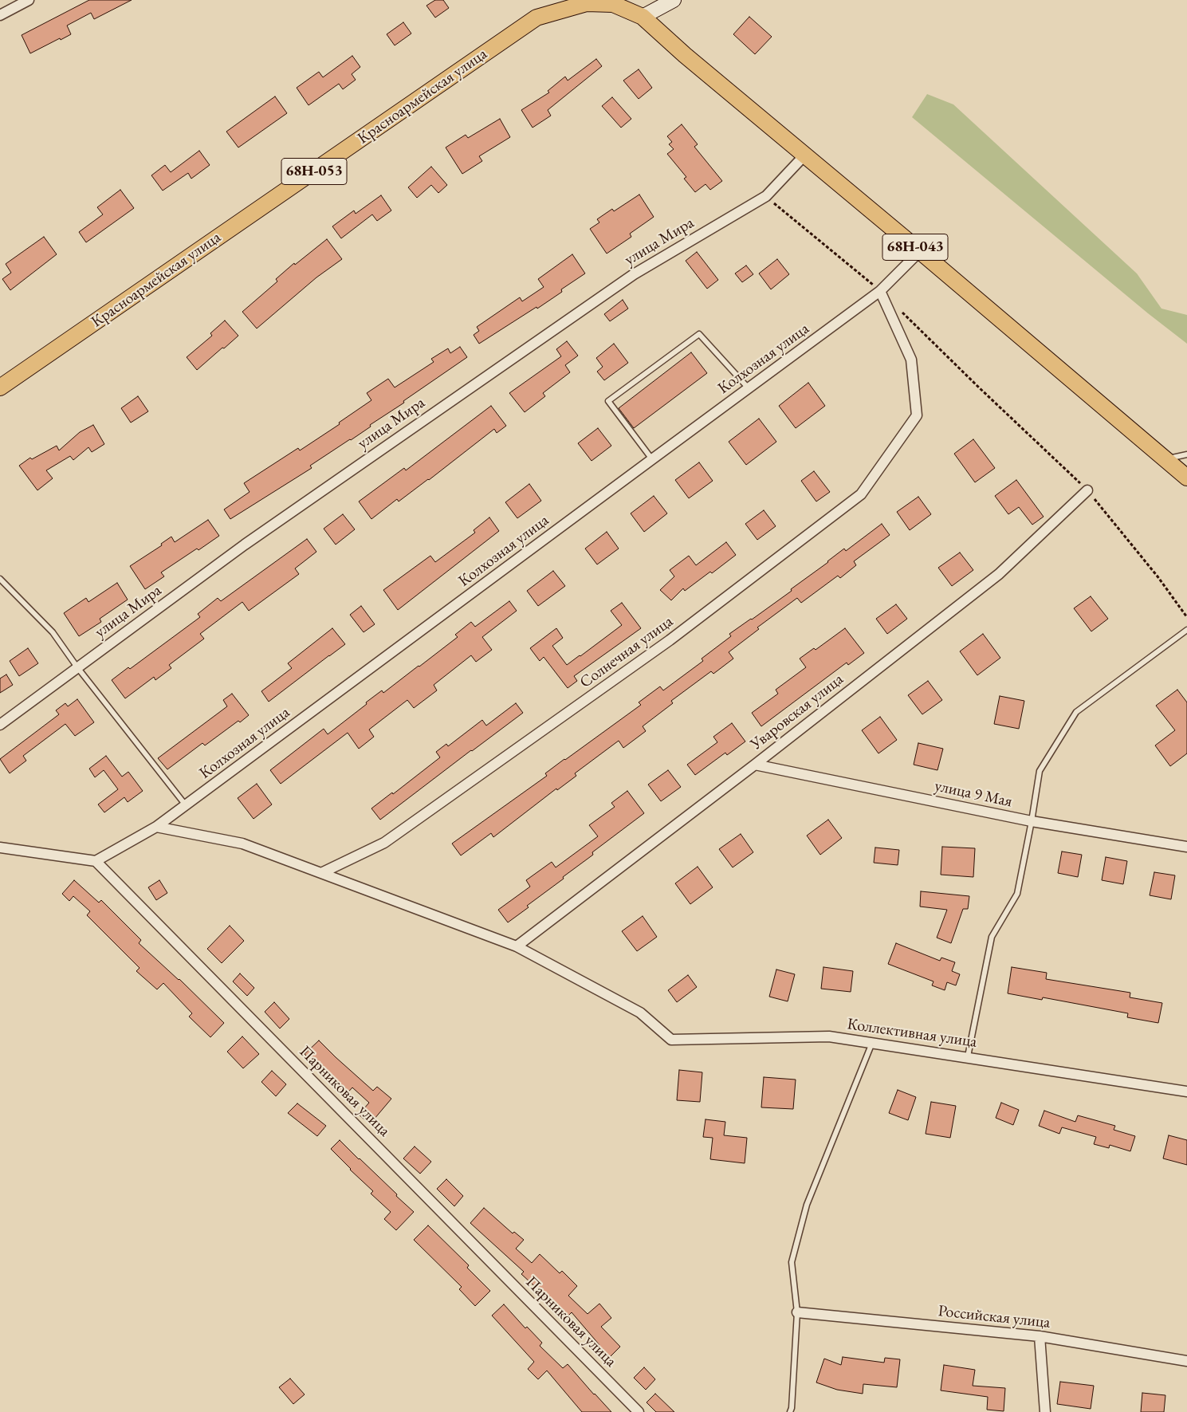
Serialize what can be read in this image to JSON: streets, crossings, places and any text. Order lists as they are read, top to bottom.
{
  "streets": {
    "main road": ["Красноармейская улица", "68Н-053", "68Н-043"],
    "street": [
      "улица Мира",
      "Колхозная улица",
      "Солнечная улица",
      "Уваровская улица",
      "улица 9 Мая",
      "Коллективная улица",
      "Парниковая улица",
      "Российская улица"
    ]
  },
  "crossings": [
    ["Красноармейская улица", "68Н-043"],
    ["улица Мира", "68Н-043"],
    ["68Н-043", "Колхозная улица"],
    ["Колхозная улица", "Солнечная улица"],
    ["Колхозная улица", "Коллективная улица"],
    ["Колхозная улица", "Парниковая улица"],
    ["Солнечная улица", "Коллективная улица"],
    ["Уваровская улица", "улица 9 Мая"],
    ["Уваровская улица", "Коллективная улица"]
  ]
}
